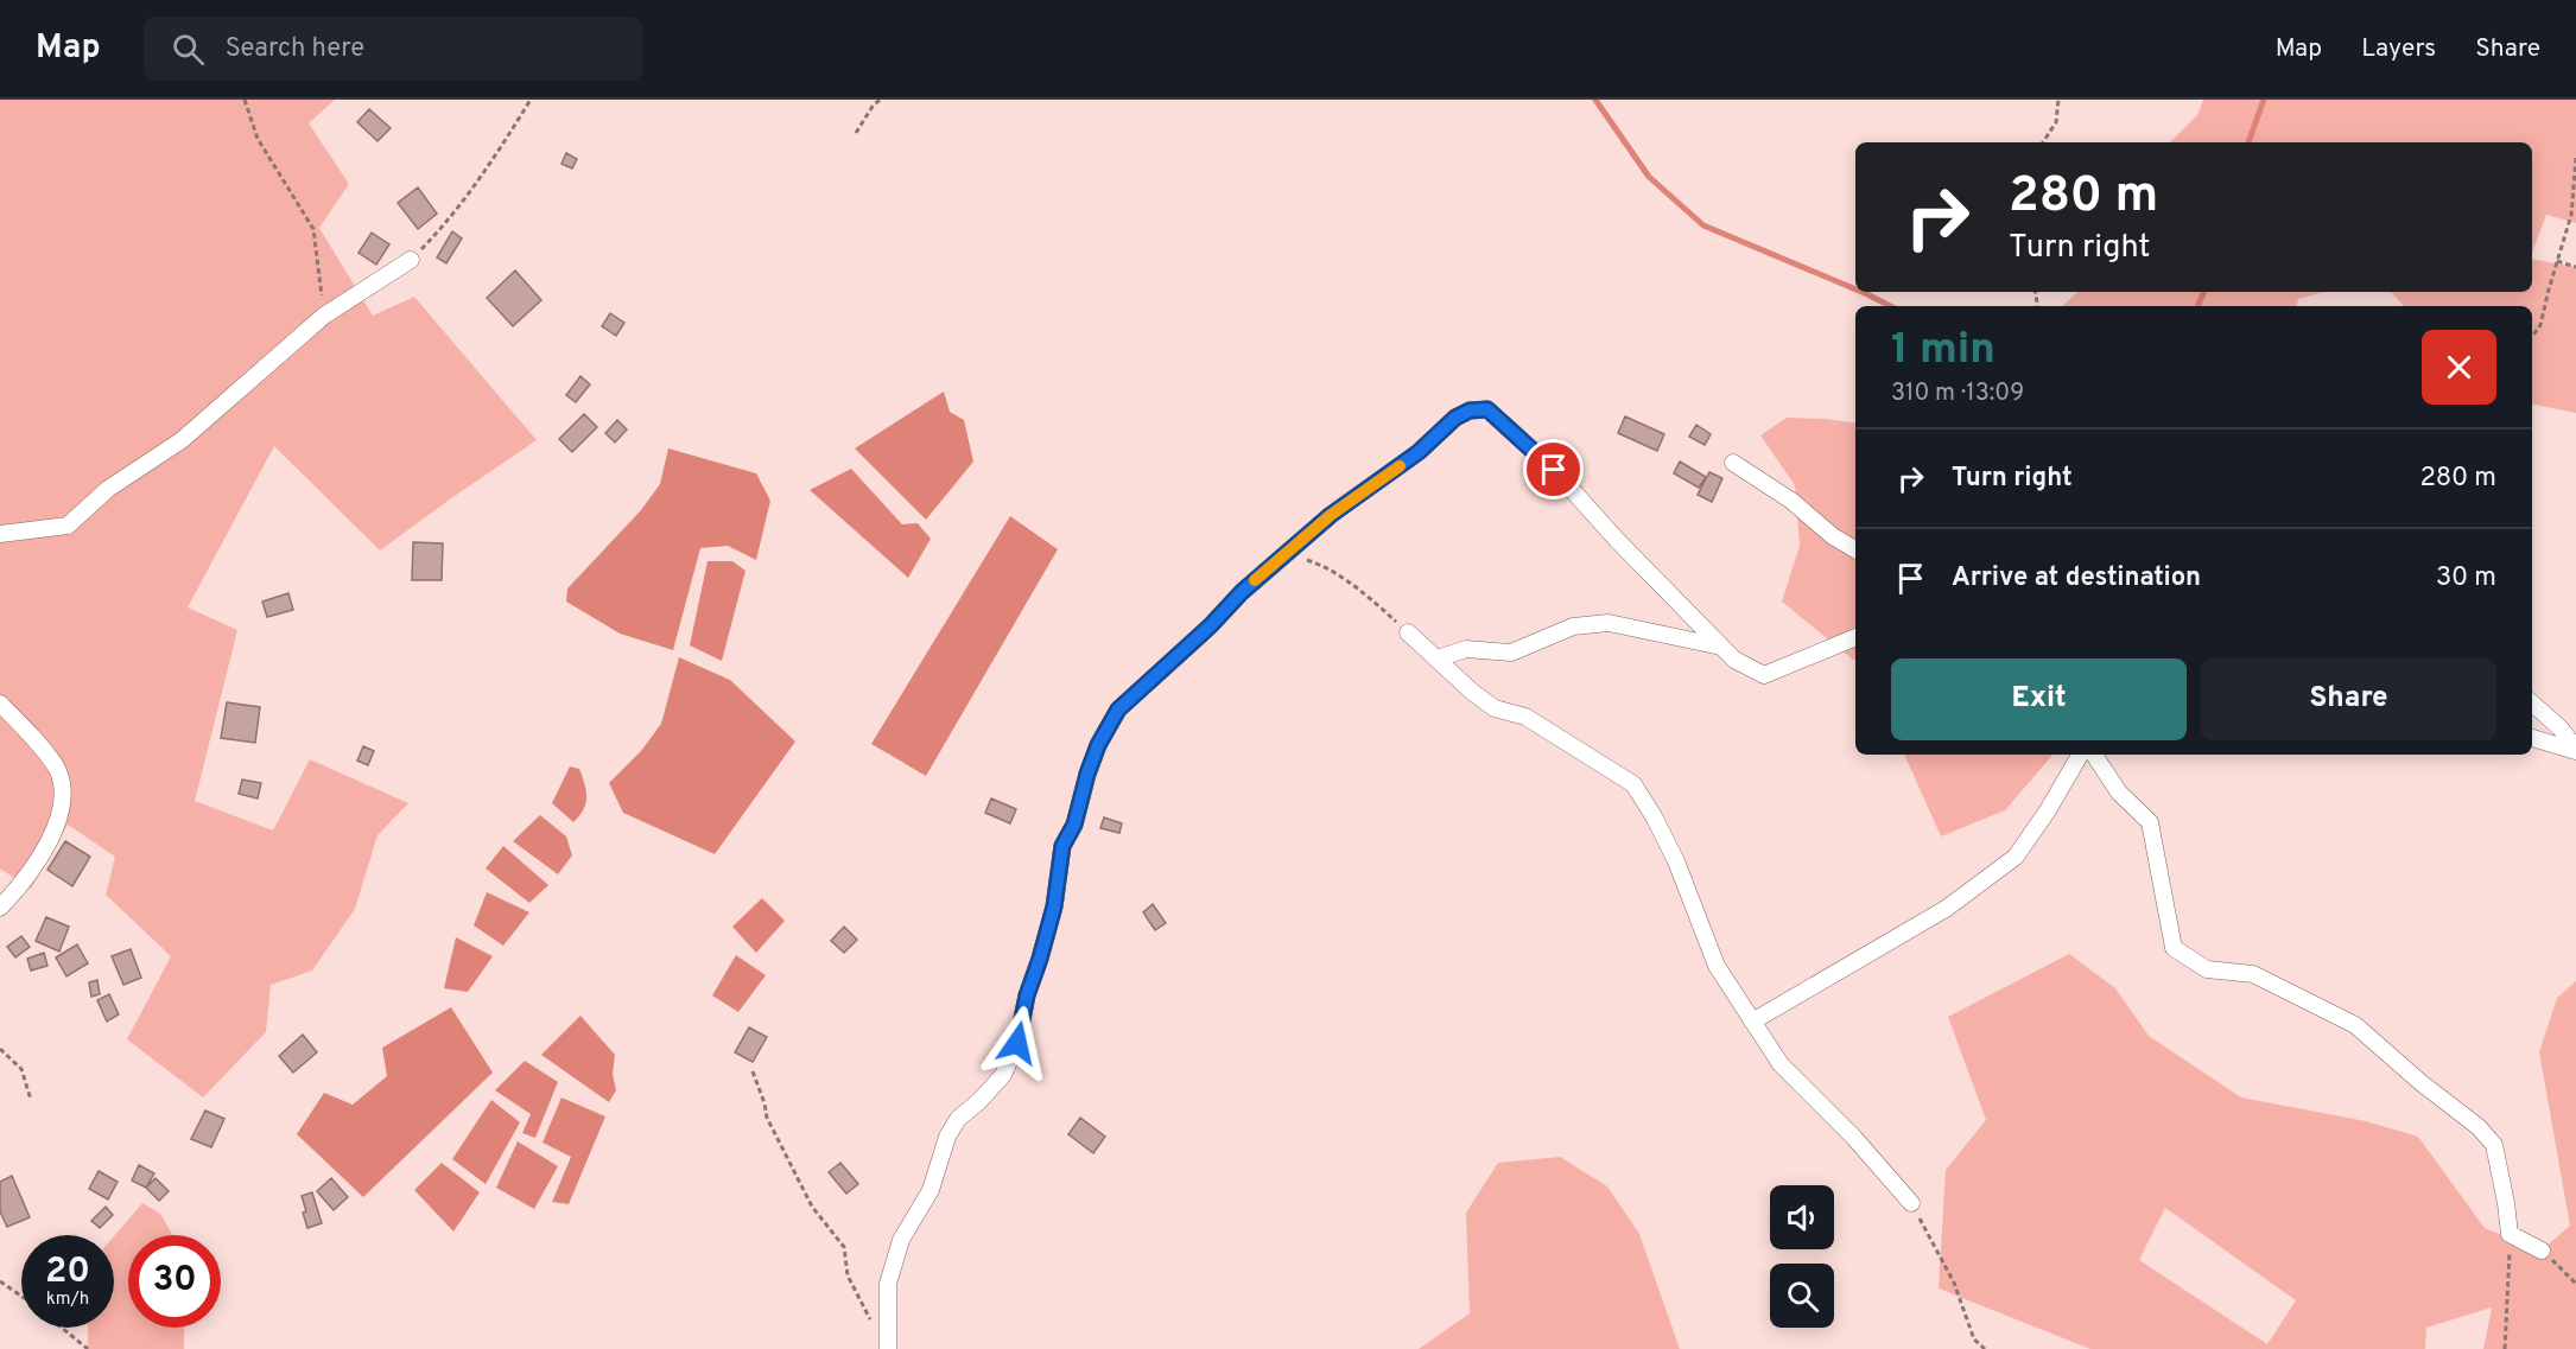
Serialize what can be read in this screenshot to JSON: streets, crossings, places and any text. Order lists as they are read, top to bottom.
{
  "page": {
    "header": "Map",
    "search": "Search here",
    "nav": ["Map", "Layers", "Share"],
    "turn": ["280 m", "Turn right"],
    "heading": ["1 min", "310 m · 13:09"],
    "list": [
      {
        "name": "Turn right",
        "value": "280 m"
      },
      {
        "name": "Arrive at destination",
        "value": "30 m"
      }
    ],
    "buttons": ["Exit", "Share"],
    "speed": "20 km/h",
    "limit": "30"
  }
}
